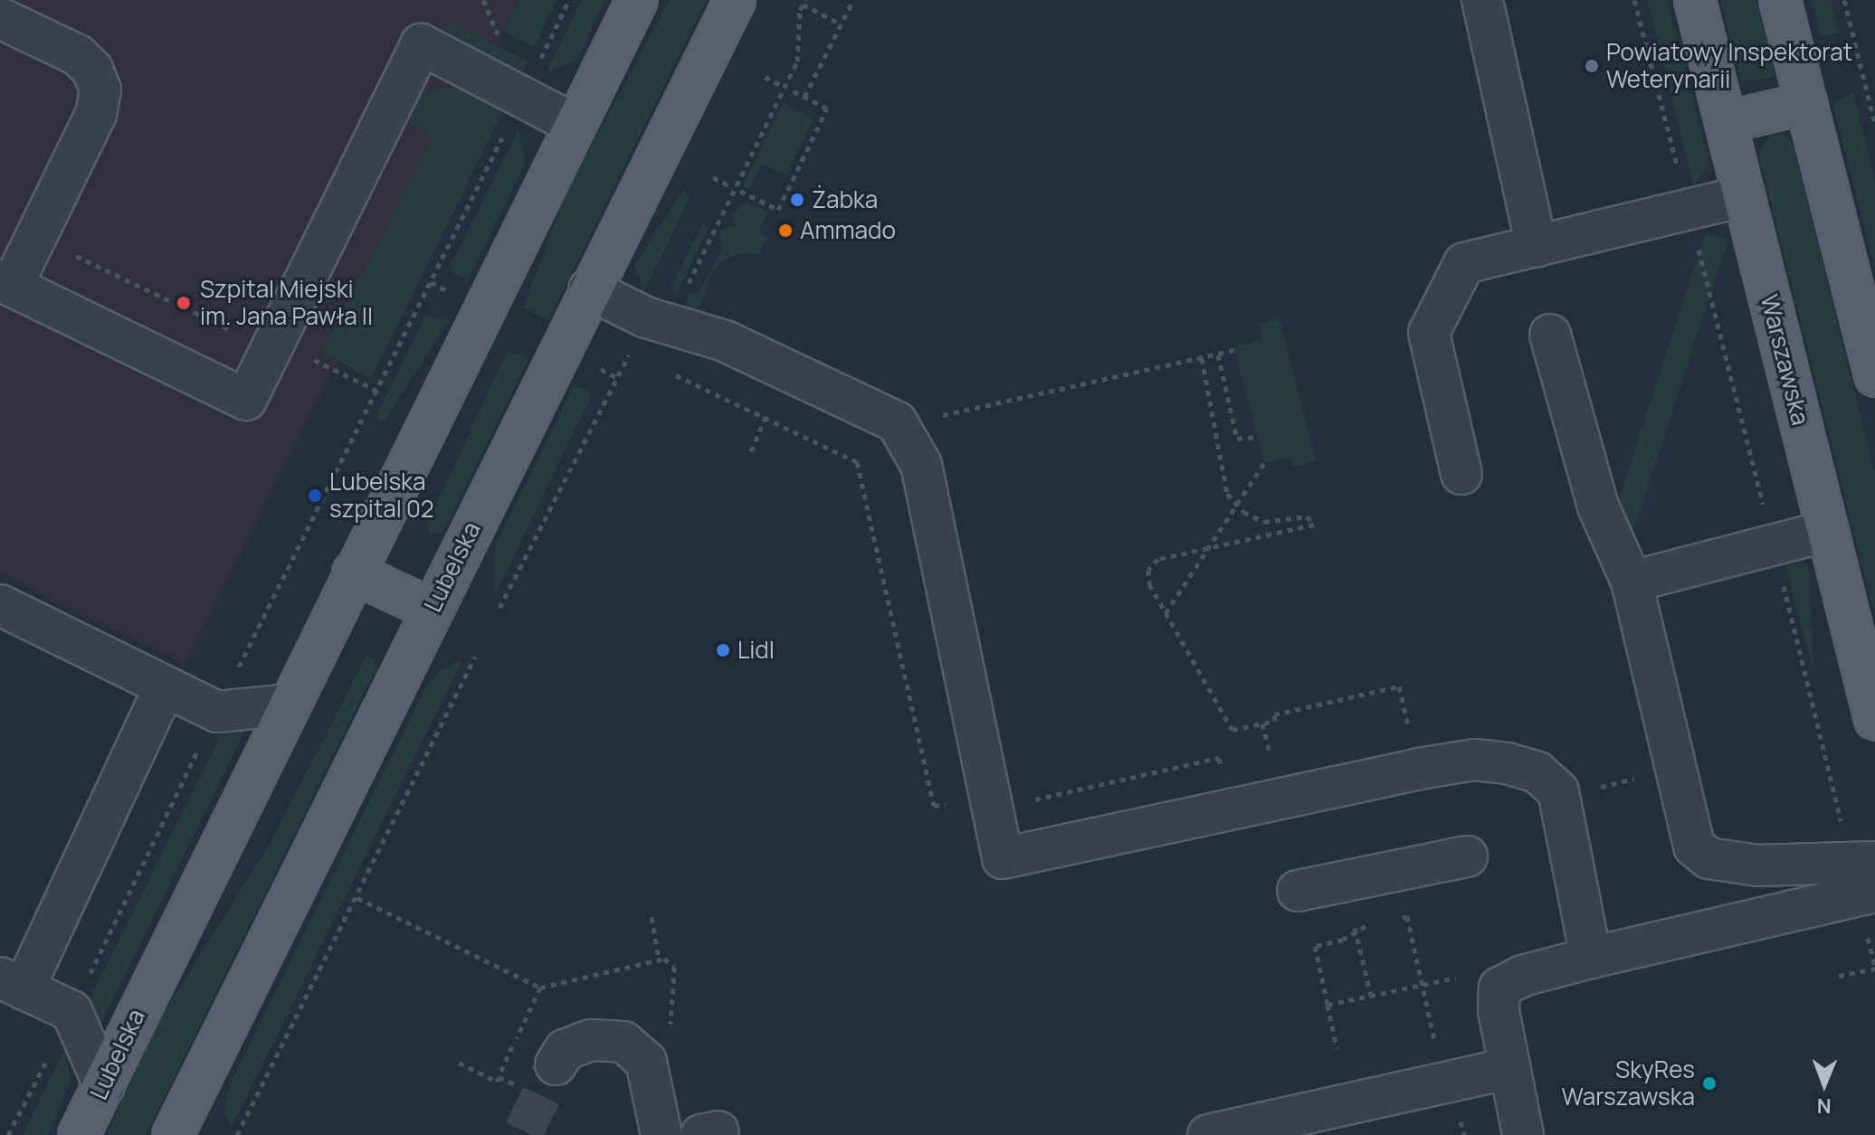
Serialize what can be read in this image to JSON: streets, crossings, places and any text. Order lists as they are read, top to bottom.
{
  "streets": {
    "main road": ["Warszawska", "Lubelska"]
  },
  "places": [
    "Powiatowy Inspektorat Weterynarii",
    "Żabka",
    "Ammado",
    "Szpital Miejski im. Jana Pawła II",
    "Lubelska szpital 02",
    "Lidl",
    "SkyRes Warszawska"
  ],
  "north": "bottom"
}
